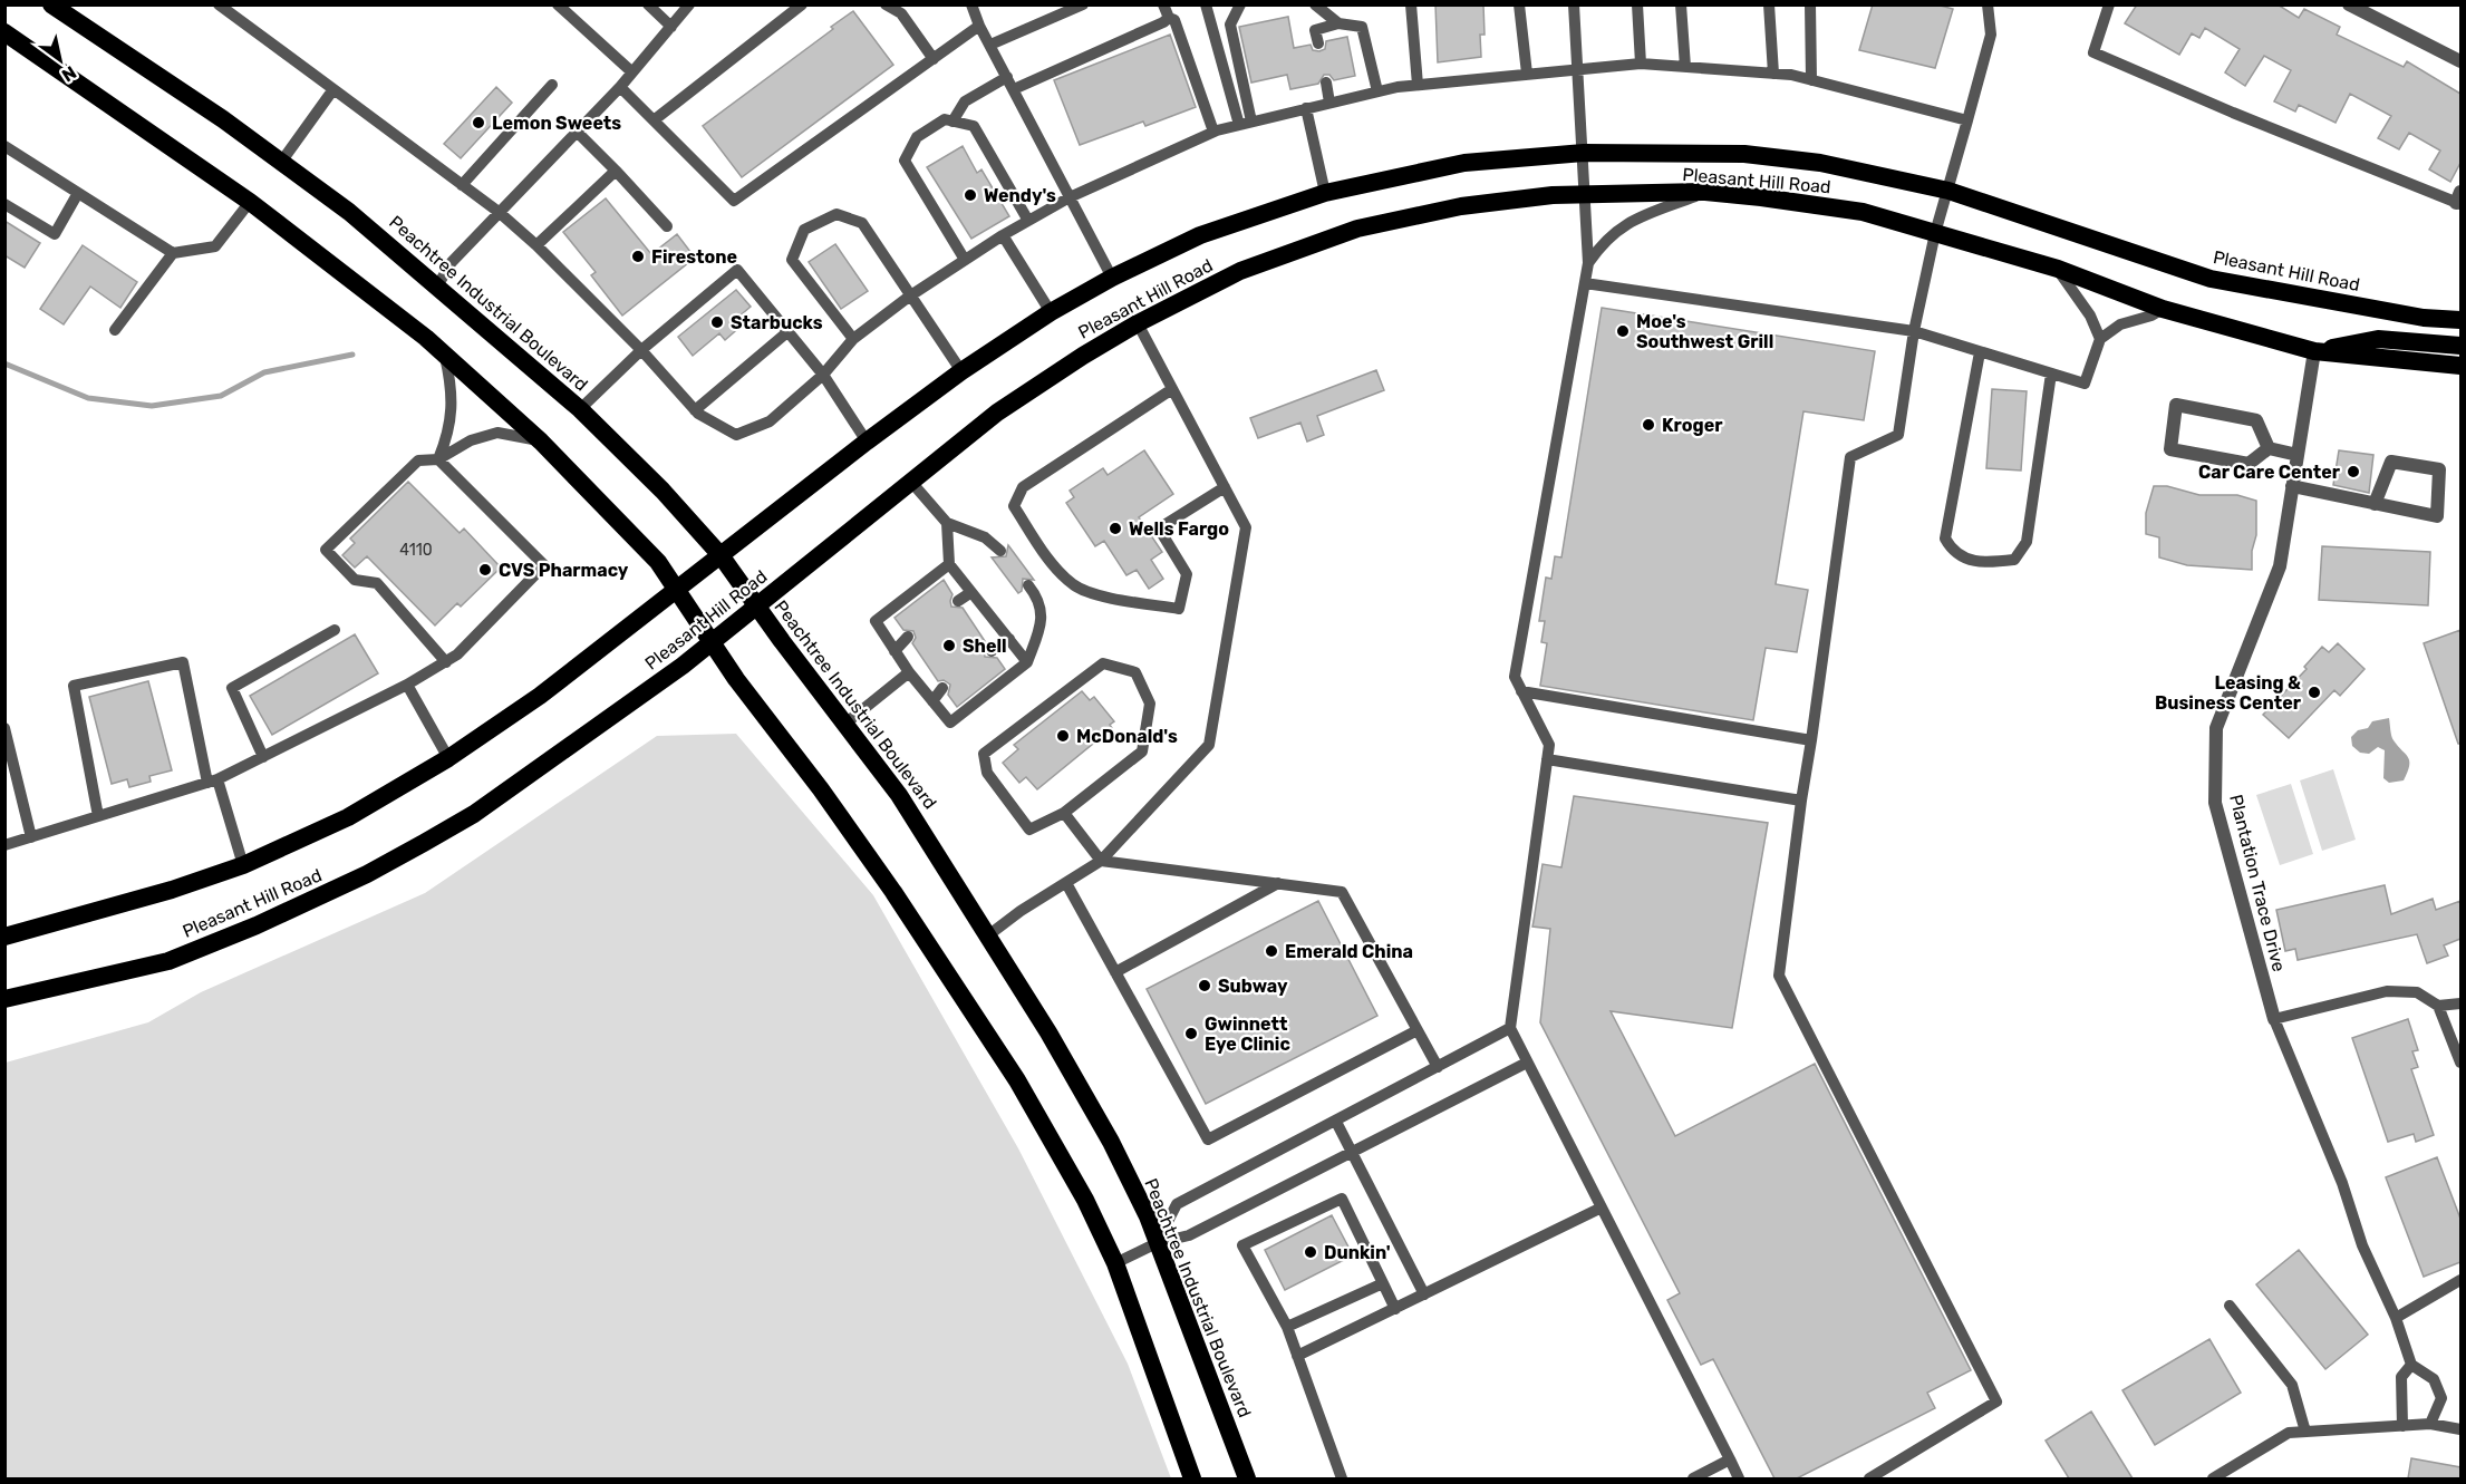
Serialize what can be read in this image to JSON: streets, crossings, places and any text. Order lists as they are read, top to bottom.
{
  "streets": {
    "highway": ["Pleasant Hill Road", "Peachtree Industrial Boulevard"],
    "street": ["Plantation Trace Drive"]
  },
  "crossings": [
    ["Pleasant Hill Road", "Peachtree Industrial Boulevard"],
    ["Pleasant Hill Road", "Plantation Trace Drive"]
  ],
  "places": [
    "Lemon Sweets",
    "Wendy's",
    "Firestone",
    "Starbucks",
    "Moe's Southwest Grill",
    "Kroger",
    "Car Care Center",
    "Wells Fargo",
    "CVS Pharmacy",
    "Shell",
    "Leasing & Business Center",
    "McDonald's",
    "Emerald China",
    "Subway",
    "Gwinnett Eye Clinic",
    "Dunkin'"
  ],
  "house_numbers": ["4110"],
  "north": "bottom right"
}
